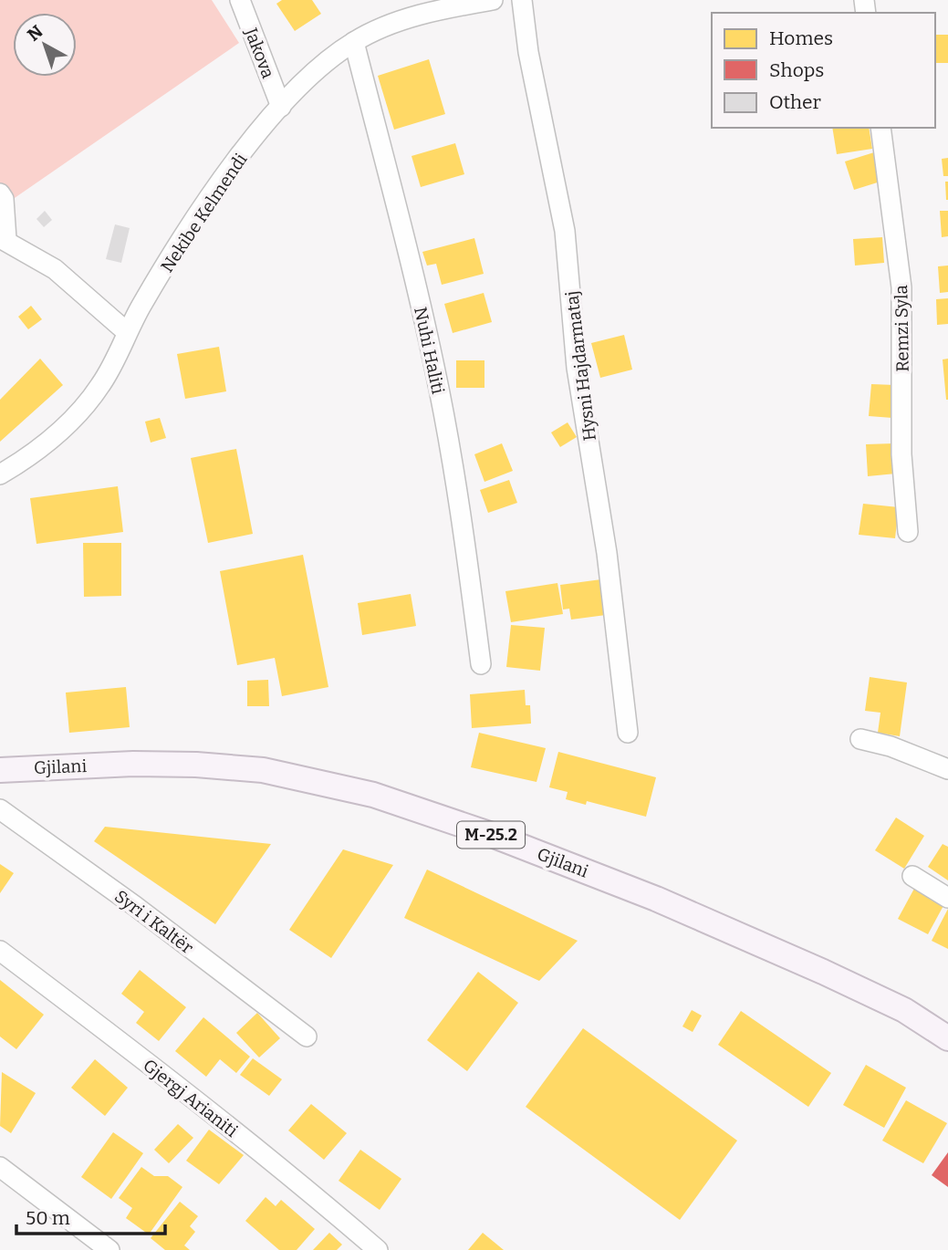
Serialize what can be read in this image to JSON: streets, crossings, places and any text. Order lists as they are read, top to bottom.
{
  "streets": {
    "main road": ["Gjilani", "M-25.2"],
    "street": [
      "Jakova",
      "Nekibe Kelmendi",
      "Remzi Syla",
      "Nuhi Haliti",
      "Hysni Hajdarmataj",
      "Syri i Kaltër",
      "Gjergj Arianiti"
    ]
  },
  "crossings": [
    ["Jakova", "Nekibe Kelmendi"],
    ["Nekibe Kelmendi", "Nuhi Haliti"]
  ],
  "legend": ["Homes", "Shops", "Other"],
  "scale_bar": "50 m",
  "north": "top left"
}
